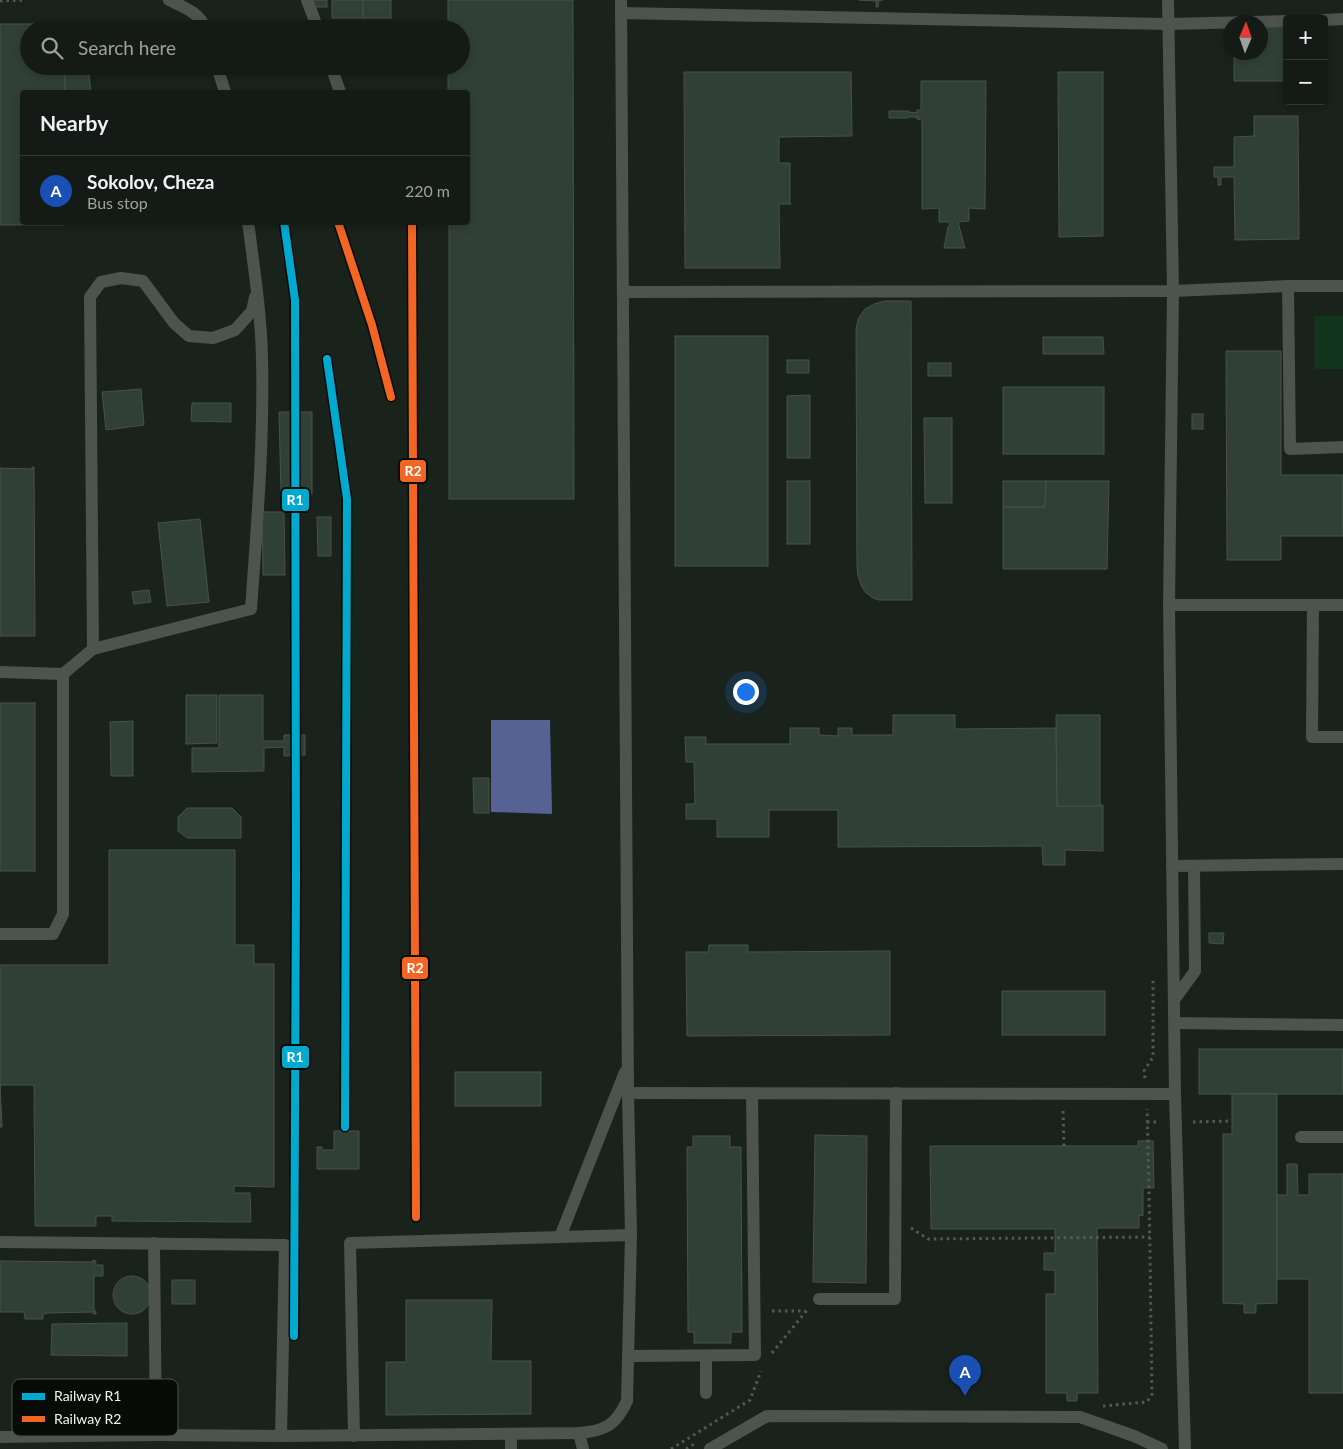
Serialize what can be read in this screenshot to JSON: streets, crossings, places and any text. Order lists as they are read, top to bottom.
{
  "lines": ["rail line R1", "rail line R2"],
  "legend": ["Railway R1", "Railway R2"],
  "north": "top",
  "page": {
    "map_buttons": ["+", "−"],
    "search": "Search here",
    "heading": "Nearby",
    "list": [
      {
        "mark": "A",
        "name": "Sokolov, Cheza",
        "note": "Bus stop",
        "value": "220 m"
      }
    ],
    "pins": "A"
  }
}
